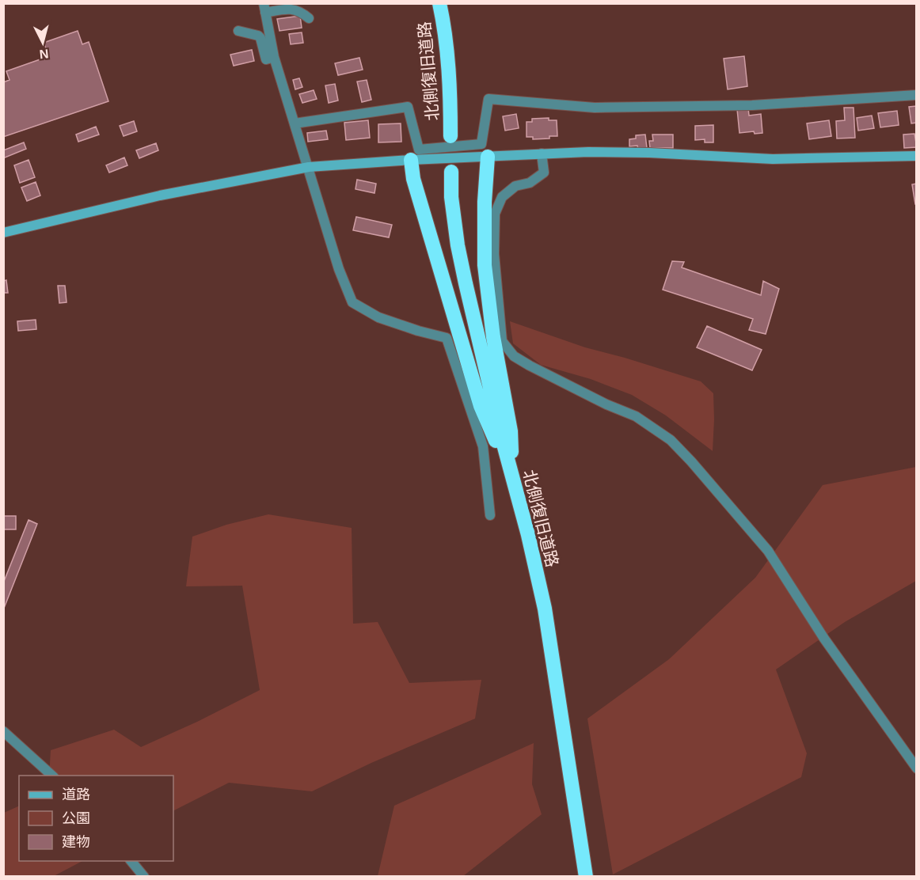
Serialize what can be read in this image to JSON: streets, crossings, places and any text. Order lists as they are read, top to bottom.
{
  "streets": {
    "highway": ["北側復旧道路"]
  },
  "legend": ["道路", "公園", "建物"],
  "north": "bottom"
}
